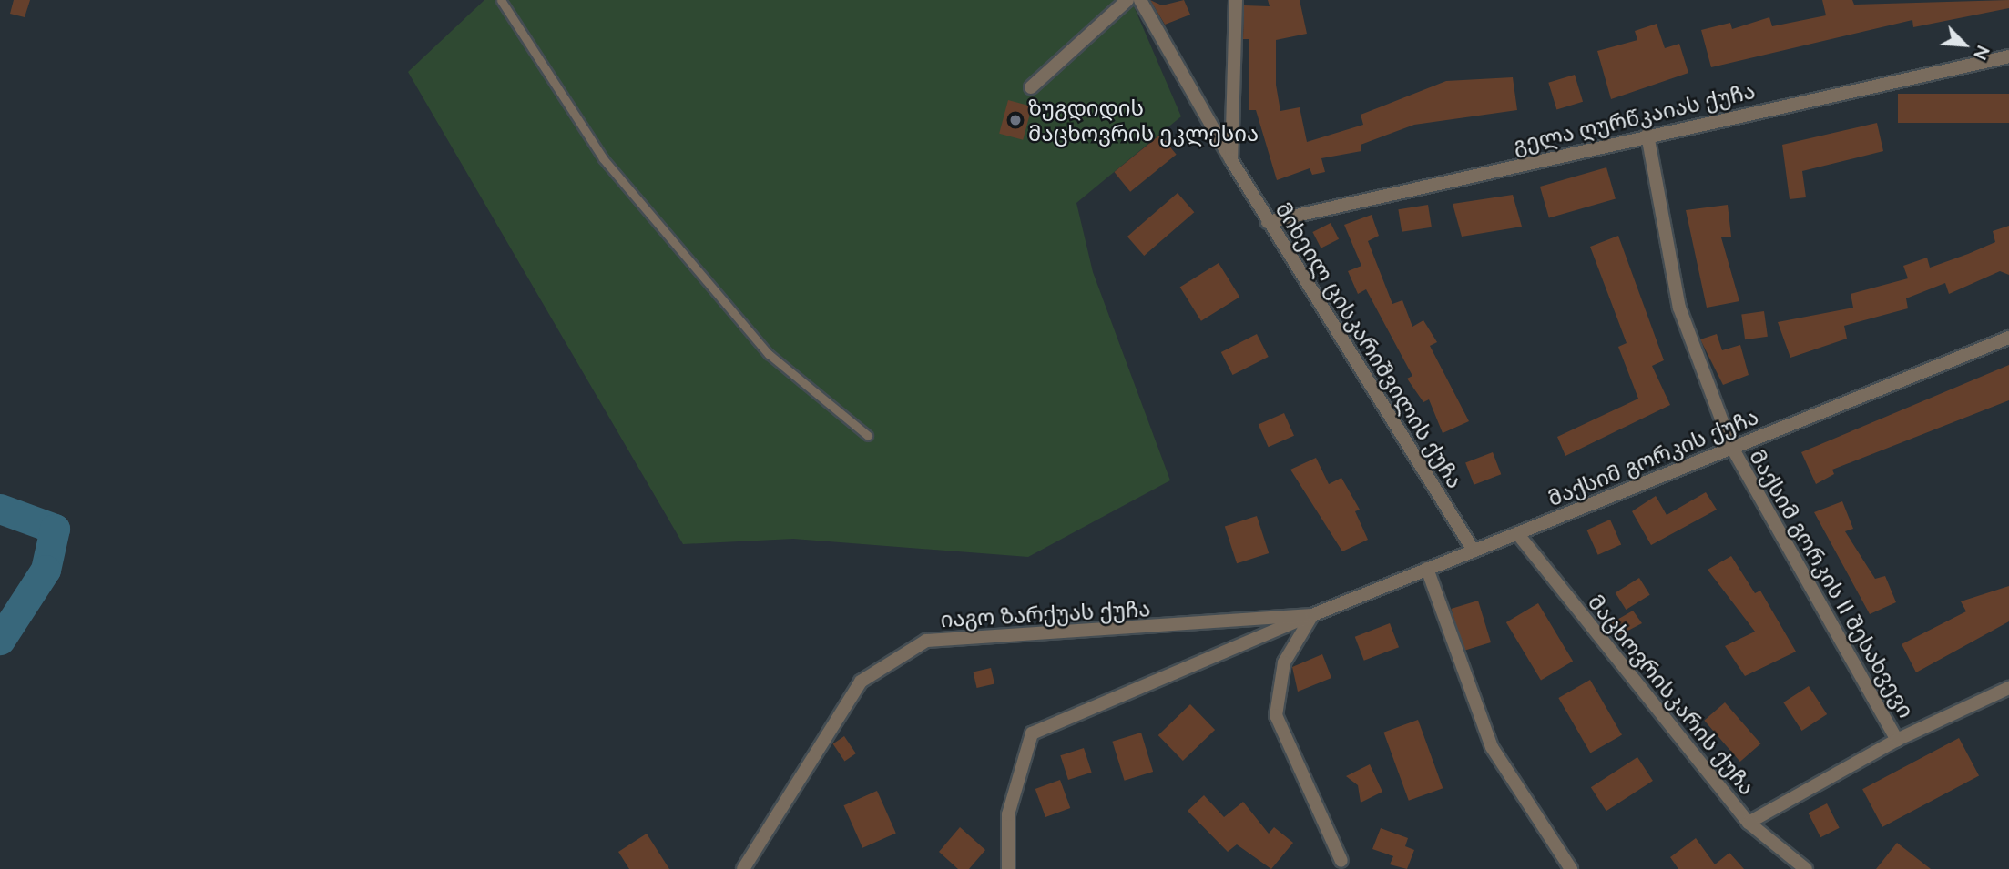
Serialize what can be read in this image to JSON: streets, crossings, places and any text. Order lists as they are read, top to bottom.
{
  "streets": {
    "street": [
      "გელა ღურწკაიას ქუჩა",
      "მიხეილ ცისკარიშვილის ქუჩა",
      "მაქსიმ გორკის ქუჩა",
      "მაქსიმ გორკის II შესახვევი",
      "იაგო ზარქუას ქუჩა",
      "მაცხოვრისკარის ქუჩა"
    ]
  },
  "crossings": [
    ["გელა ღურწკაიას ქუჩა", "მიხეილ ცისკარიშვილის ქუჩა"],
    ["გელა ღურწკაიას ქუჩა", "მაქსიმ გორკის II შესახვევი"],
    ["მიხეილ ცისკარიშვილის ქუჩა", "მაქსიმ გორკის ქუჩა"],
    ["მაქსიმ გორკის ქუჩა", "მაქსიმ გორკის II შესახვევი"],
    ["მაქსიმ გორკის ქუჩა", "იაგო ზარქუას ქუჩა"],
    ["მაქსიმ გორკის ქუჩა", "მაცხოვრისკარის ქუჩა"]
  ],
  "places": ["ზუგდიდის მაცხოვრის ეკლესია"],
  "north": "bottom right"
}
